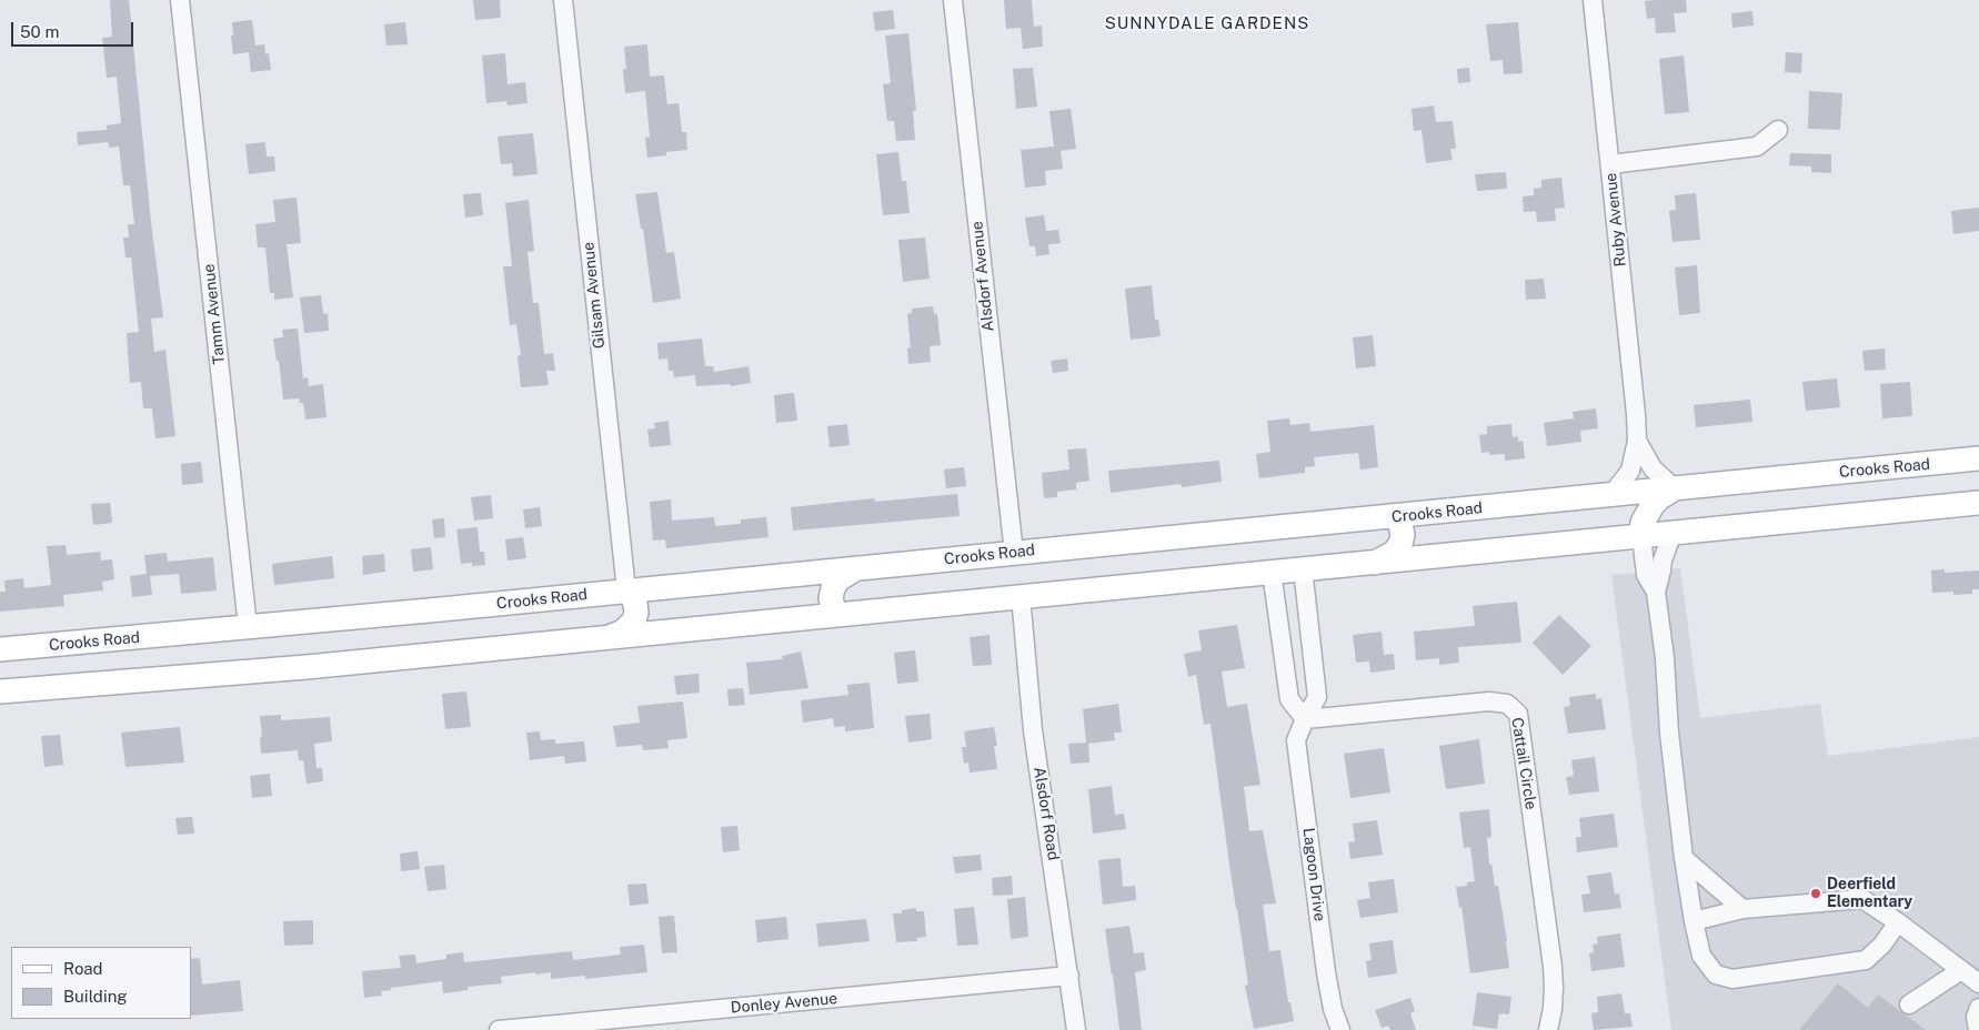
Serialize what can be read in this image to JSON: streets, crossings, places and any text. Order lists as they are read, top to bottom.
{
  "streets": {
    "main road": ["Crooks Road"],
    "street": [
      "Ruby Avenue",
      "Alsdorf Avenue",
      "Gilsam Avenue",
      "Tamm Avenue",
      "Cattail Circle",
      "Alsdorf Road",
      "Lagoon Drive",
      "Donley Avenue"
    ]
  },
  "crossings": [
    ["Ruby Avenue", "Crooks Road"],
    ["Alsdorf Avenue", "Crooks Road"],
    ["Gilsam Avenue", "Crooks Road"],
    ["Tamm Avenue", "Crooks Road"],
    ["Cattail Circle", "Lagoon Drive"],
    ["Alsdorf Road", "Donley Avenue"]
  ],
  "districts": ["SUNNYDALE GARDENS"],
  "places": ["Deerfield Elementary"],
  "legend": ["Road", "Building"],
  "scale_bar": "50 m"
}
